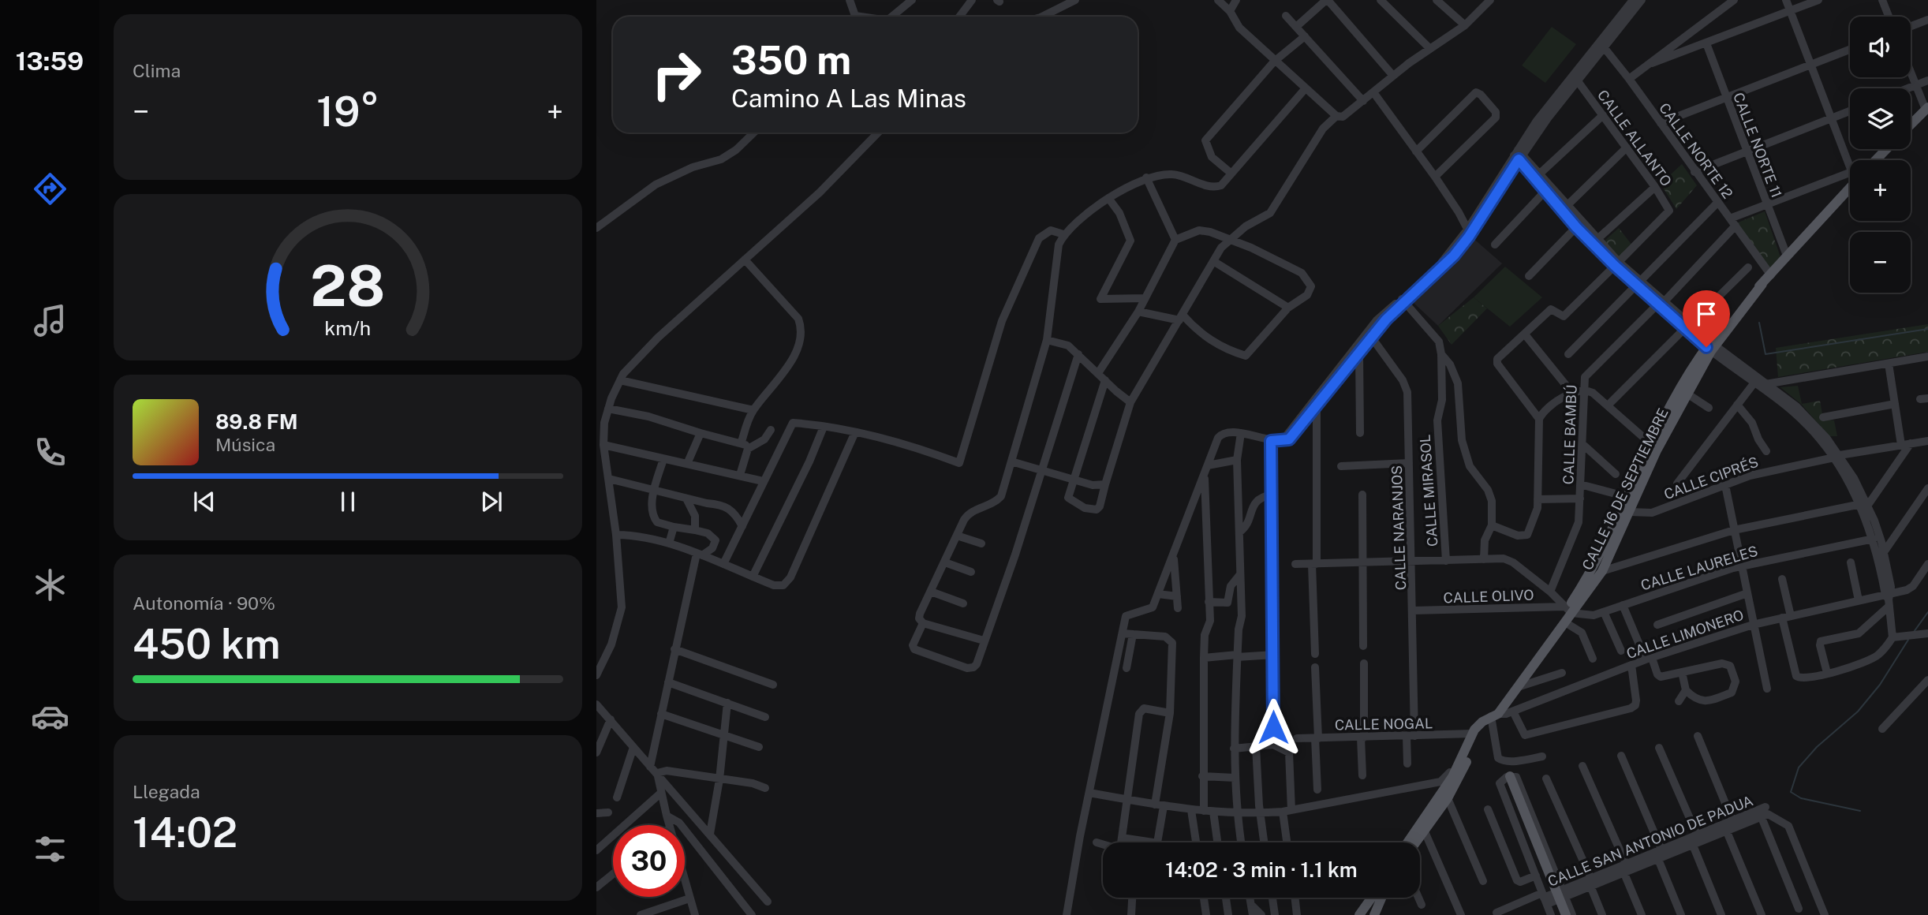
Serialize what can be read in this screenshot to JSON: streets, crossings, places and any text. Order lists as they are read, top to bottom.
{
  "streets": {
    "main road": ["CALLE 16 DE SEPTIEMBRE"],
    "street": [
      "CALLE ALLANTO",
      "CALLE NORTE 11",
      "CALLE NORTE 12",
      "CALLE BAMBÚ",
      "CALLE CIPRÉS",
      "CALLE MIRASOL",
      "CALLE NARANJOS",
      "CALLE LAURELES",
      "CALLE OLIVO",
      "CALLE LIMONERO",
      "CALLE NOGAL",
      "CALLE SAN ANTONIO DE PADUA"
    ]
  },
  "crossings": [
    ["CALLE NORTE 12", "CALLE BAMBÚ"],
    ["CALLE CIPRÉS", "CALLE 16 DE SEPTIEMBRE"],
    ["CALLE 16 DE SEPTIEMBRE", "CALLE LAURELES"],
    ["CALLE 16 DE SEPTIEMBRE", "CALLE OLIVO"],
    ["CALLE 16 DE SEPTIEMBRE", "CALLE LIMONERO"],
    ["CALLE 16 DE SEPTIEMBRE", "CALLE NOGAL"],
    ["CALLE NARANJOS", "CALLE OLIVO"],
    ["CALLE NARANJOS", "CALLE NOGAL"],
    ["CALLE LAURELES", "CALLE OLIVO"]
  ],
  "page": {
    "tabs": "13:59",
    "tile": [
      "Clima",
      ["Autonomía · 90%", "450 km"],
      ["Llegada", "14:02"]
    ],
    "map_buttons": ["+", "−"],
    "turn": ["350 m", "Camino A Las Minas"],
    "heat": ["−", "19°", "+"],
    "song": ["89.8 FM", "Música"],
    "limit": "30",
    "trip": "14:02 · 3 min · 1.1 km",
    "gauge": ["28", "km/h"]
  }
}
